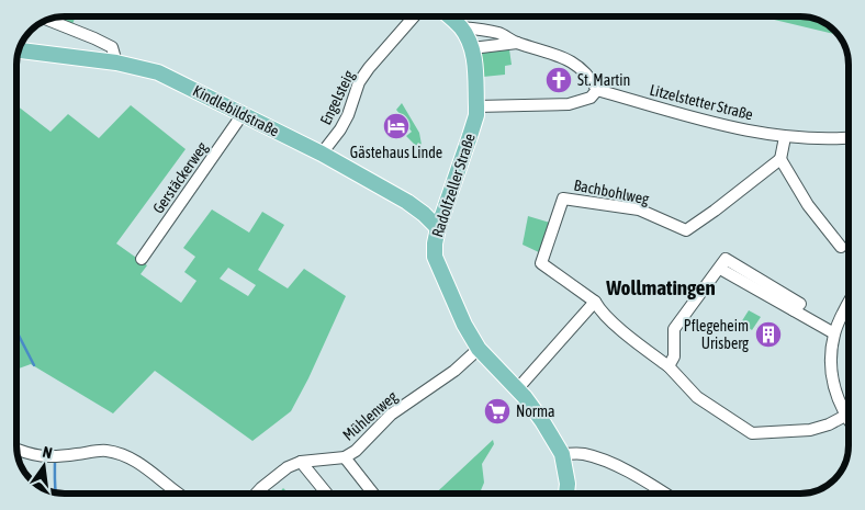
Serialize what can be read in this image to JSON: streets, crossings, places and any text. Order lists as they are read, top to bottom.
{
  "streets": {
    "main road": ["Kindlebildstraße", "Radolfzeller Straße"],
    "street": [
      "Engelsteig",
      "Litzelstetter Straße",
      "Gerstäckerweg",
      "Bachbohlweg",
      "Mühlenweg"
    ]
  },
  "crossings": [
    ["Engelsteig", "Kindlebildstraße"],
    ["Kindlebildstraße", "Gerstäckerweg"],
    ["Kindlebildstraße", "Radolfzeller Straße"],
    ["Radolfzeller Straße", "Mühlenweg"]
  ],
  "districts": ["Wollmatingen"],
  "places": {
    "church": ["St. Martin"],
    "hotel": ["Gästehaus Linde"],
    "building": ["Pflegeheim Urisberg"],
    "supermarket": ["Norma"]
  },
  "north": "top"
}
